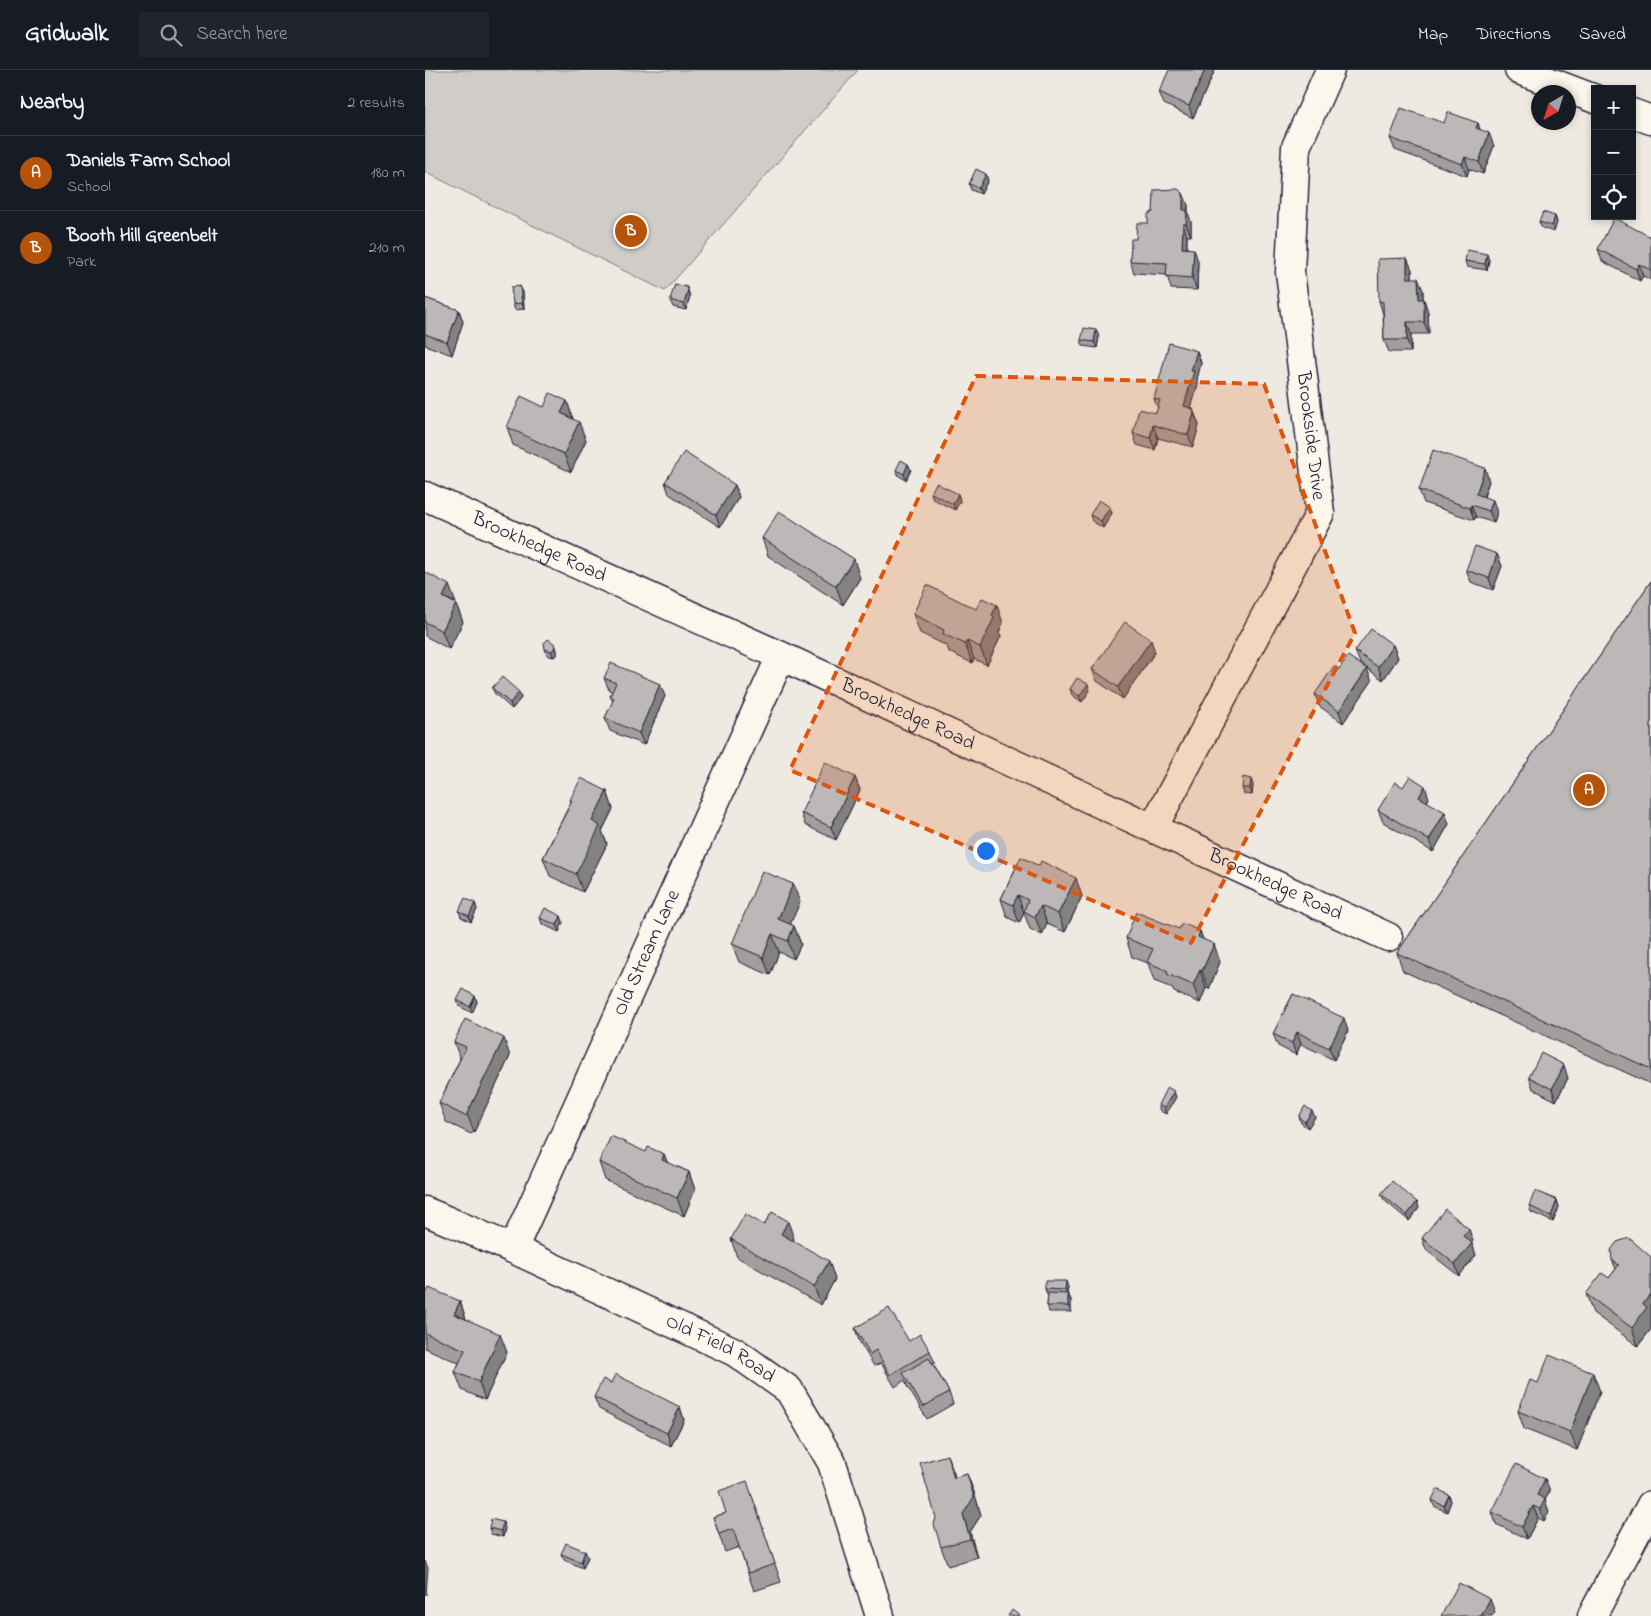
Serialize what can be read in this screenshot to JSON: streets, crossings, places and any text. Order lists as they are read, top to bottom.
{
  "streets": {
    "street": [
      "Brookside Drive",
      "Brookhedge Road",
      "Old Stream Lane",
      "Old Field Road"
    ]
  },
  "crossings": [
    ["Brookside Drive", "Brookhedge Road"],
    ["Brookhedge Road", "Old Stream Lane"],
    ["Old Stream Lane", "Old Field Road"]
  ],
  "north": "bottom left",
  "page": {
    "header": "Gridwalk",
    "search": "Search here",
    "nav": ["Map", "Directions", "Saved"],
    "heading": ["Nearby", "2 results"],
    "map_buttons": ["+", "−"],
    "list": [
      {
        "mark": "A",
        "name": "Daniels Farm School",
        "note": "School",
        "value": "180 m"
      },
      {
        "mark": "B",
        "name": "Booth Hill Greenbelt",
        "note": "Park",
        "value": "210 m"
      }
    ],
    "pins": ["B", "A"]
  }
}
